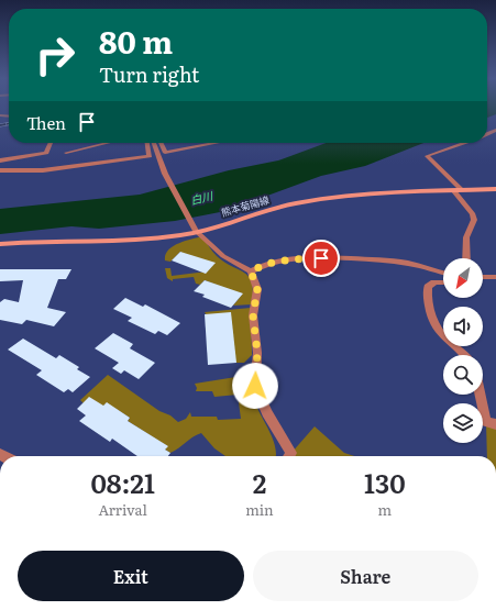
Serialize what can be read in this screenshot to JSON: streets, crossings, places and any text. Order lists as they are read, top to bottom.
{
  "streets": {
    "main road": ["熊本菊陽線"]
  },
  "water": ["白川"],
  "north": "bottom left",
  "page": {
    "turn": ["80 m", "Turn right"],
    "then": "Then",
    "eta": [
      "08:21",
      "Arrival",
      "2",
      "min",
      "130",
      "m"
    ],
    "buttons": ["Exit", "Share"]
  }
}
